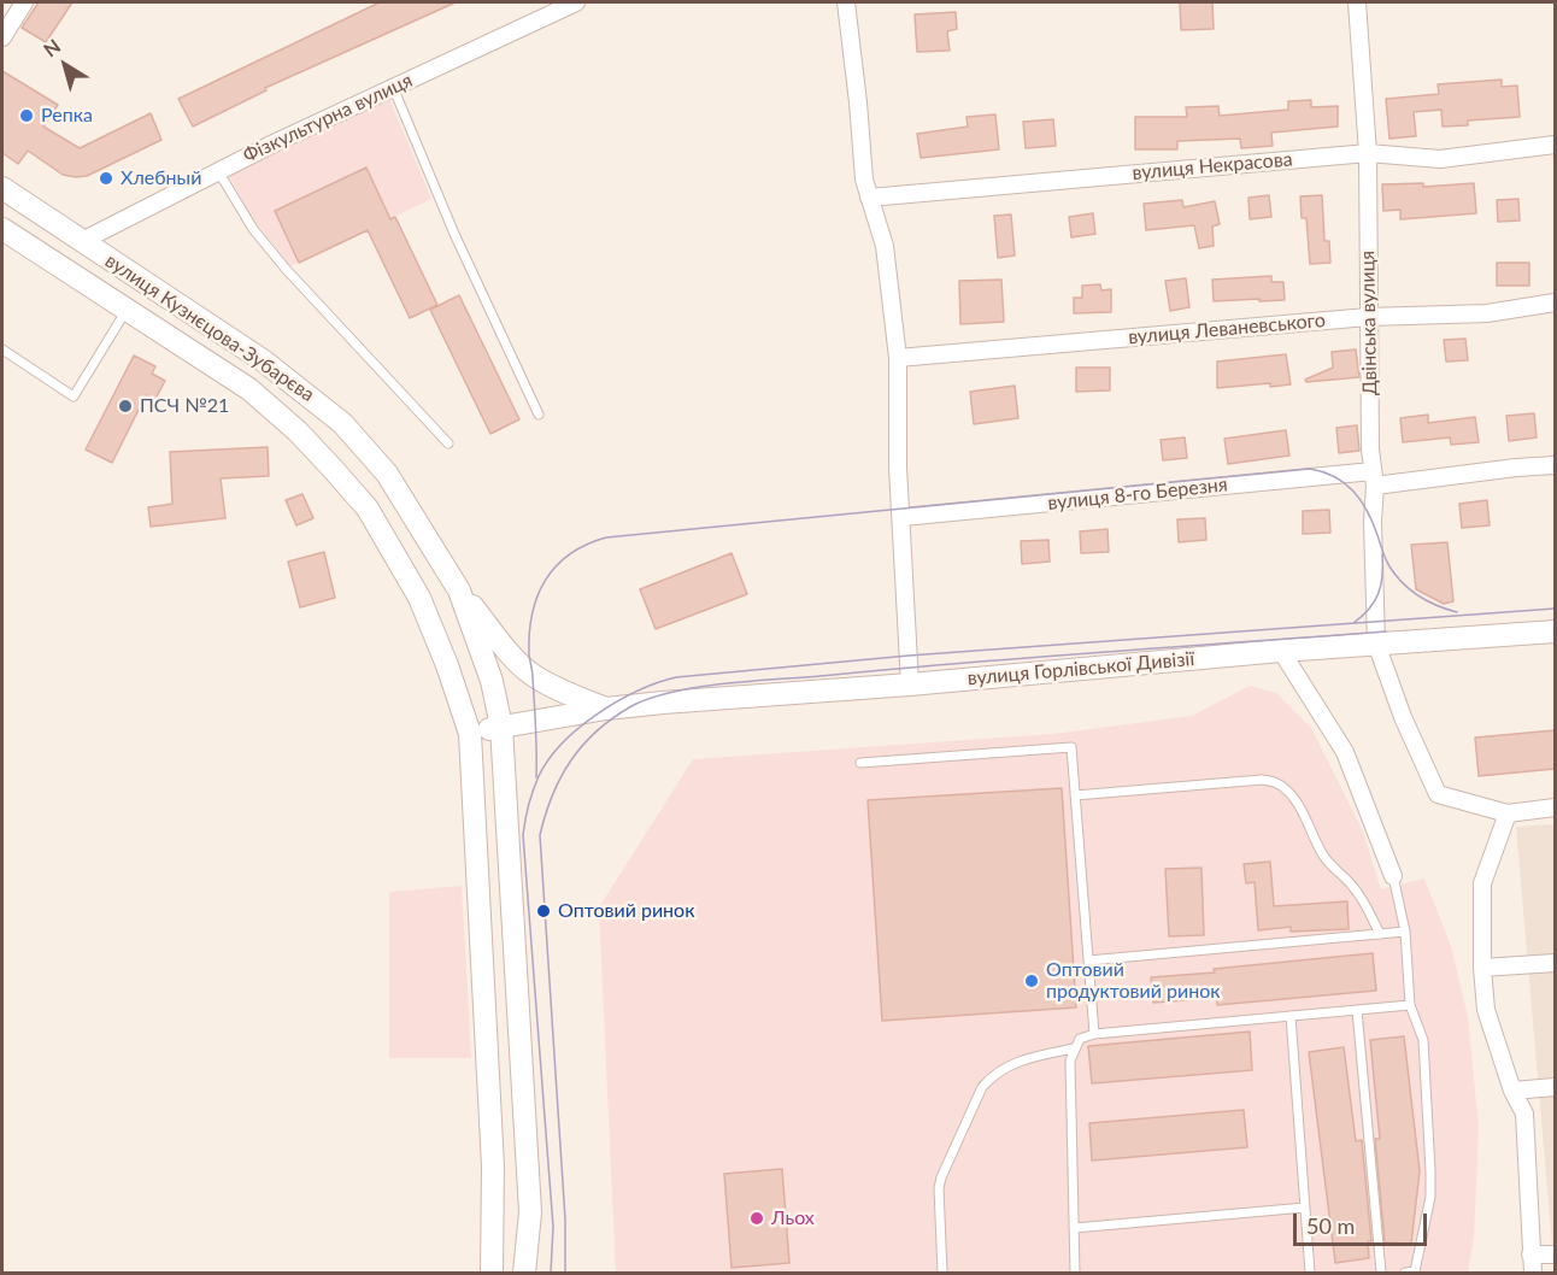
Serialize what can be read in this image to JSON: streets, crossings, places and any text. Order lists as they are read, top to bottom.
{
  "streets": {
    "main road": ["вулиця Кузнєцова-Зубарєва", "вулиця Горлівської Дивізії"],
    "street": [
      "Фізкультурна вулиця",
      "вулиця Некрасова",
      "Двінська вулиця",
      "вулиця Леваневського",
      "вулиця 8-го Березня"
    ]
  },
  "crossings": [
    ["Фізкультурна вулиця", "вулиця Кузнєцова-Зубарєва"],
    ["вулиця Некрасова", "Двінська вулиця"],
    ["Двінська вулиця", "вулиця Леваневського"],
    ["Двінська вулиця", "вулиця 8-го Березня"],
    ["Двінська вулиця", "вулиця Горлівської Дивізії"],
    ["вулиця Кузнєцова-Зубарєва", "вулиця Горлівської Дивізії"]
  ],
  "places": [
    "Репка",
    "Хлебный",
    "ПСЧ №21",
    "Оптовий ринок",
    "Оптовий продуктовий ринок",
    "Льох"
  ],
  "scale_bar": "50 m",
  "north": "top left"
}
